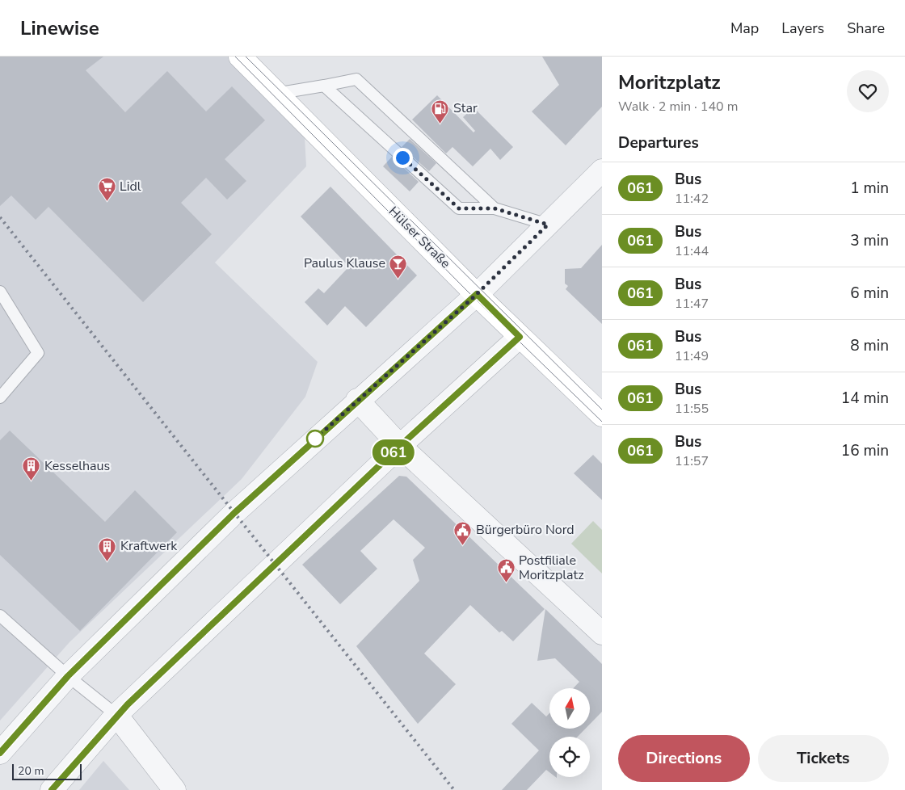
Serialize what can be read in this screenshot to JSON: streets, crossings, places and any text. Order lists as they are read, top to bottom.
{
  "streets": {
    "street": ["Hülser Straße"]
  },
  "places": {
    "fuel station": ["Star"],
    "supermarket": ["Lidl"],
    "bar": ["Paulus Klause"],
    "building": ["Kesselhaus", "Kraftwerk"],
    "public building": ["Bürgerbüro Nord", "Postfiliale Moritzplatz"]
  },
  "lines": ["bus line 061"],
  "scale_bar": "20 m",
  "north": "top",
  "page": {
    "header": "Linewise",
    "nav": ["Map", "Layers", "Share"],
    "on_map": "061",
    "heading": [
      ["Moritzplatz", "Walk · 2 min · 140 m"],
      "Departures"
    ],
    "list": [
      {
        "mark": "061",
        "name": "Bus",
        "note": "11:42",
        "value": "1 min"
      },
      {
        "mark": "061",
        "name": "Bus",
        "note": "11:44",
        "value": "3 min"
      },
      {
        "mark": "061",
        "name": "Bus",
        "note": "11:47",
        "value": "6 min"
      },
      {
        "mark": "061",
        "name": "Bus",
        "note": "11:49",
        "value": "8 min"
      },
      {
        "mark": "061",
        "name": "Bus",
        "note": "11:55",
        "value": "14 min"
      },
      {
        "mark": "061",
        "name": "Bus",
        "note": "11:57",
        "value": "16 min"
      }
    ],
    "buttons": ["Directions", "Tickets"],
    "scale": "20 m"
  }
}
